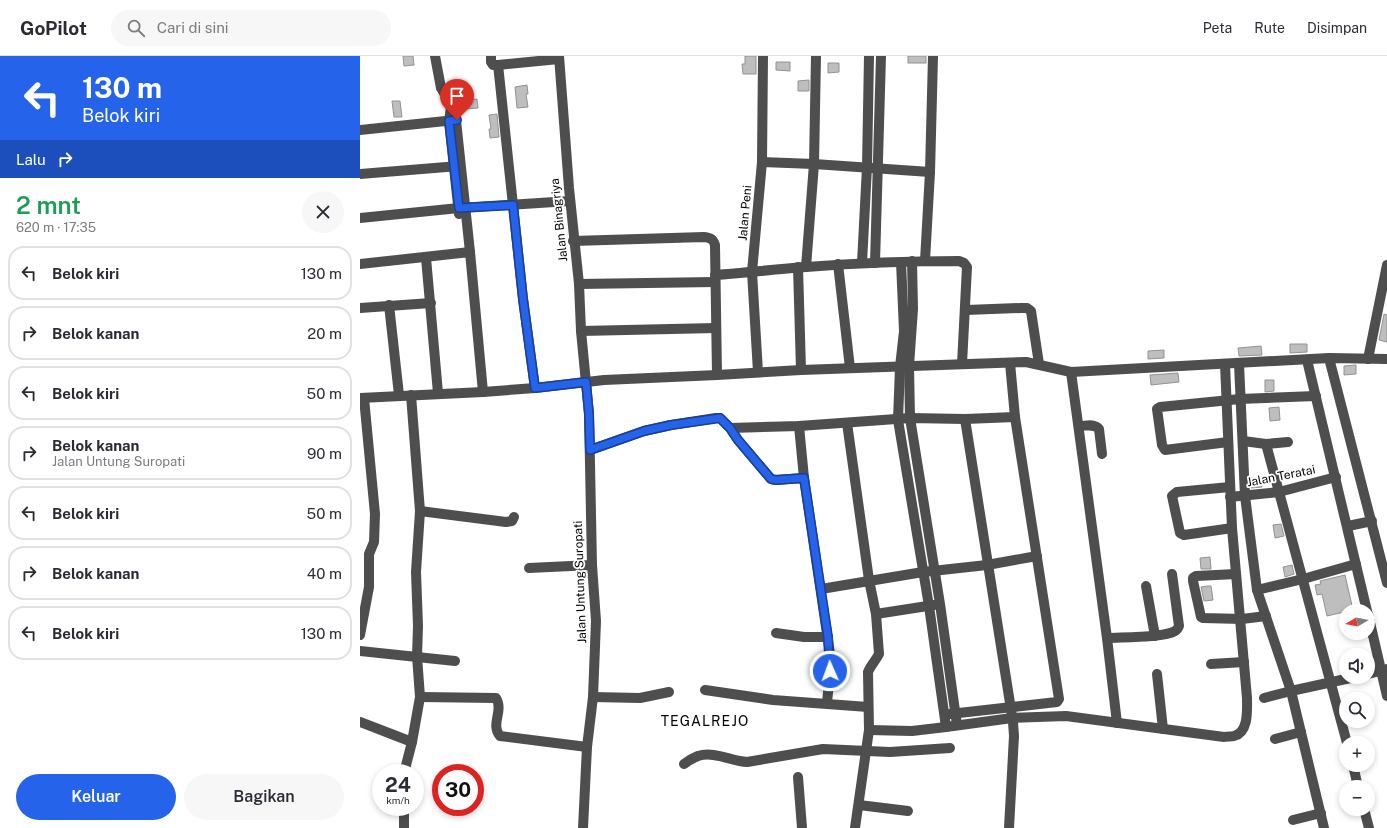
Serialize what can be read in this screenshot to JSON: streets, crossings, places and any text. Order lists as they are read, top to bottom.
{
  "streets": {
    "street": [
      "Jalan Peni",
      "Jalan Binagriya",
      "Jalan Teratai",
      "Jalan Untung Suropati"
    ]
  },
  "crossings": [
    ["Jalan Binagriya", "Jalan Untung Suropati"]
  ],
  "districts": ["TEGALREJO"],
  "north": "left",
  "page": {
    "header": "GoPilot",
    "search": "Cari di sini",
    "nav": ["Peta", "Rute", "Disimpan"],
    "turn": ["130 m", "Belok kiri"],
    "then": "Lalu",
    "heading": ["2 mnt", "620 m · 17:35"],
    "list": [
      {
        "name": "Belok kiri",
        "value": "130 m"
      },
      {
        "name": "Belok kanan",
        "value": "20 m"
      },
      {
        "name": "Belok kiri",
        "value": "50 m"
      },
      {
        "name": "Belok kanan",
        "note": "Jalan Untung Suropati",
        "value": "90 m"
      },
      {
        "name": "Belok kiri",
        "value": "50 m"
      },
      {
        "name": "Belok kanan",
        "value": "40 m"
      },
      {
        "name": "Belok kiri",
        "value": "130 m"
      }
    ],
    "map_buttons": ["+", "−"],
    "speed": "24 km/h",
    "limit": "30",
    "buttons": ["Keluar", "Bagikan"]
  }
}
